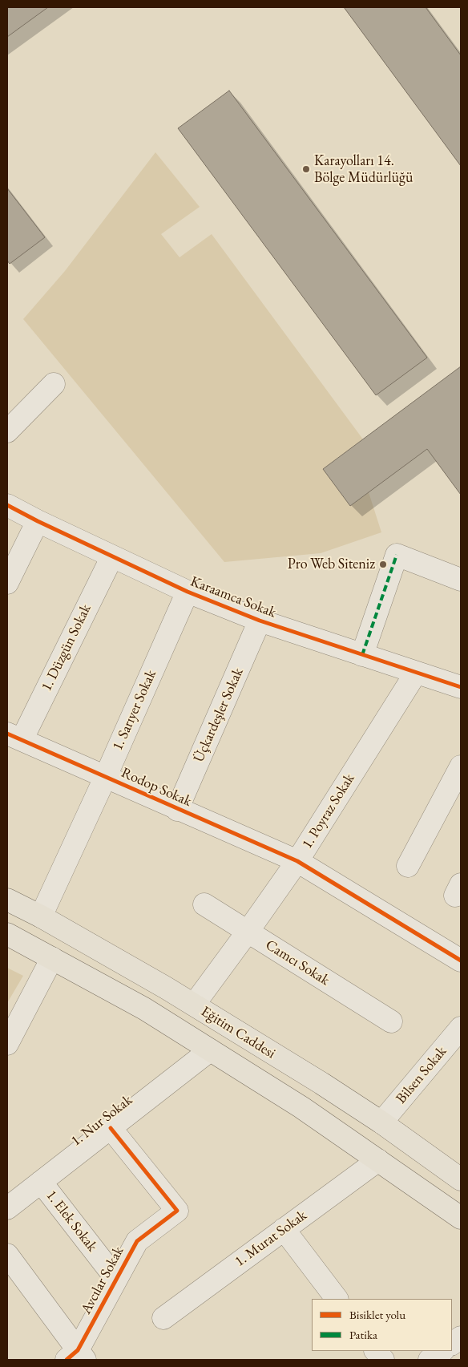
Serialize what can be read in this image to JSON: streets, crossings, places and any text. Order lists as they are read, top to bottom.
{
  "streets": {
    "main road": ["Eğitim Caddesi"],
    "street": [
      "Karaamca Sokak",
      "1. Düzgün Sokak",
      "1. Sarıyer Sokak",
      "Üçkardeşler Sokak",
      "Rodop Sokak",
      "1. Poyraz Sokak",
      "Camcı Sokak",
      "Bilsen Sokak",
      "1. Nur Sokak",
      "1. Elek Sokak",
      "1. Murat Sokak",
      "Avcılar Sokak"
    ]
  },
  "crossings": [
    ["Karaamca Sokak", "1. Düzgün Sokak"],
    ["Karaamca Sokak", "1. Sarıyer Sokak"],
    ["Karaamca Sokak", "Üçkardeşler Sokak"],
    ["Karaamca Sokak", "1. Poyraz Sokak"],
    ["1. Düzgün Sokak", "Rodop Sokak"],
    ["1. Sarıyer Sokak", "Rodop Sokak"],
    ["1. Sarıyer Sokak", "Eğitim Caddesi"],
    ["Üçkardeşler Sokak", "Rodop Sokak"],
    ["Rodop Sokak", "1. Poyraz Sokak"],
    ["1. Poyraz Sokak", "Camcı Sokak"],
    ["1. Poyraz Sokak", "Eğitim Caddesi"],
    ["Eğitim Caddesi", "Bilsen Sokak"],
    ["Eğitim Caddesi", "1. Nur Sokak"],
    ["Eğitim Caddesi", "1. Murat Sokak"],
    ["1. Nur Sokak", "1. Elek Sokak"],
    ["1. Nur Sokak", "Avcılar Sokak"],
    ["1. Elek Sokak", "Avcılar Sokak"]
  ],
  "places": ["Karayolları 14. Bölge Müdürlüğü", "Pro Web Siteniz"],
  "legend": ["Bisiklet yolu", "Patika"]
}
